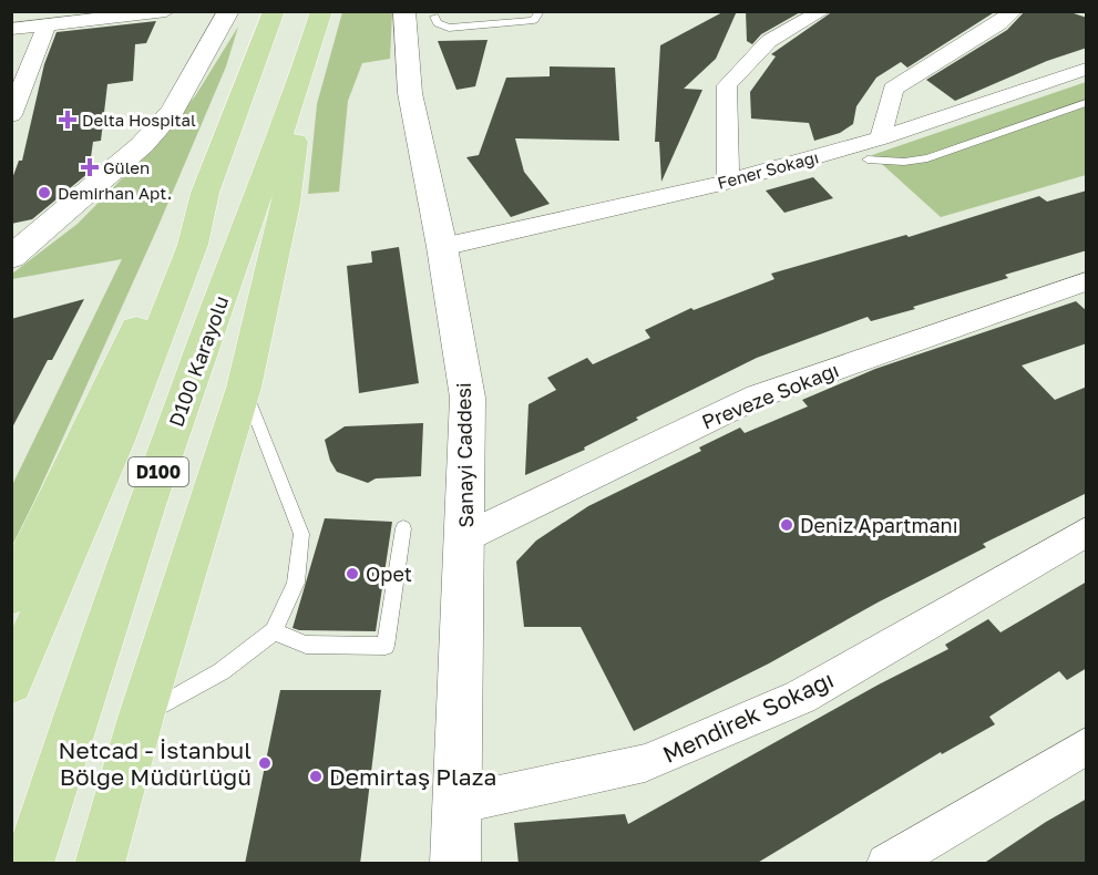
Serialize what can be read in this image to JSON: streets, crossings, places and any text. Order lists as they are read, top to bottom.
{
  "streets": {
    "highway": ["D100 Karayolu", "D100"],
    "main road": ["Sanayi Caddesi"],
    "street": ["Fener Sokağı", "Preveze Sokağı", "Mendirek Sokağı"]
  },
  "crossings": [
    ["Fener Sokağı", "Sanayi Caddesi"],
    ["Preveze Sokağı", "Sanayi Caddesi"],
    ["Sanayi Caddesi", "Mendirek Sokağı"]
  ],
  "places": {
    "health": ["Delta Hospital", "Gülen"],
    "other": [
      "Demirhan Apt.",
      "Deniz Apartmanı",
      "Opet",
      "Netcad - İstanbul Bölge Müdürlüğü",
      "Demirtaş Plaza"
    ]
  }
}
